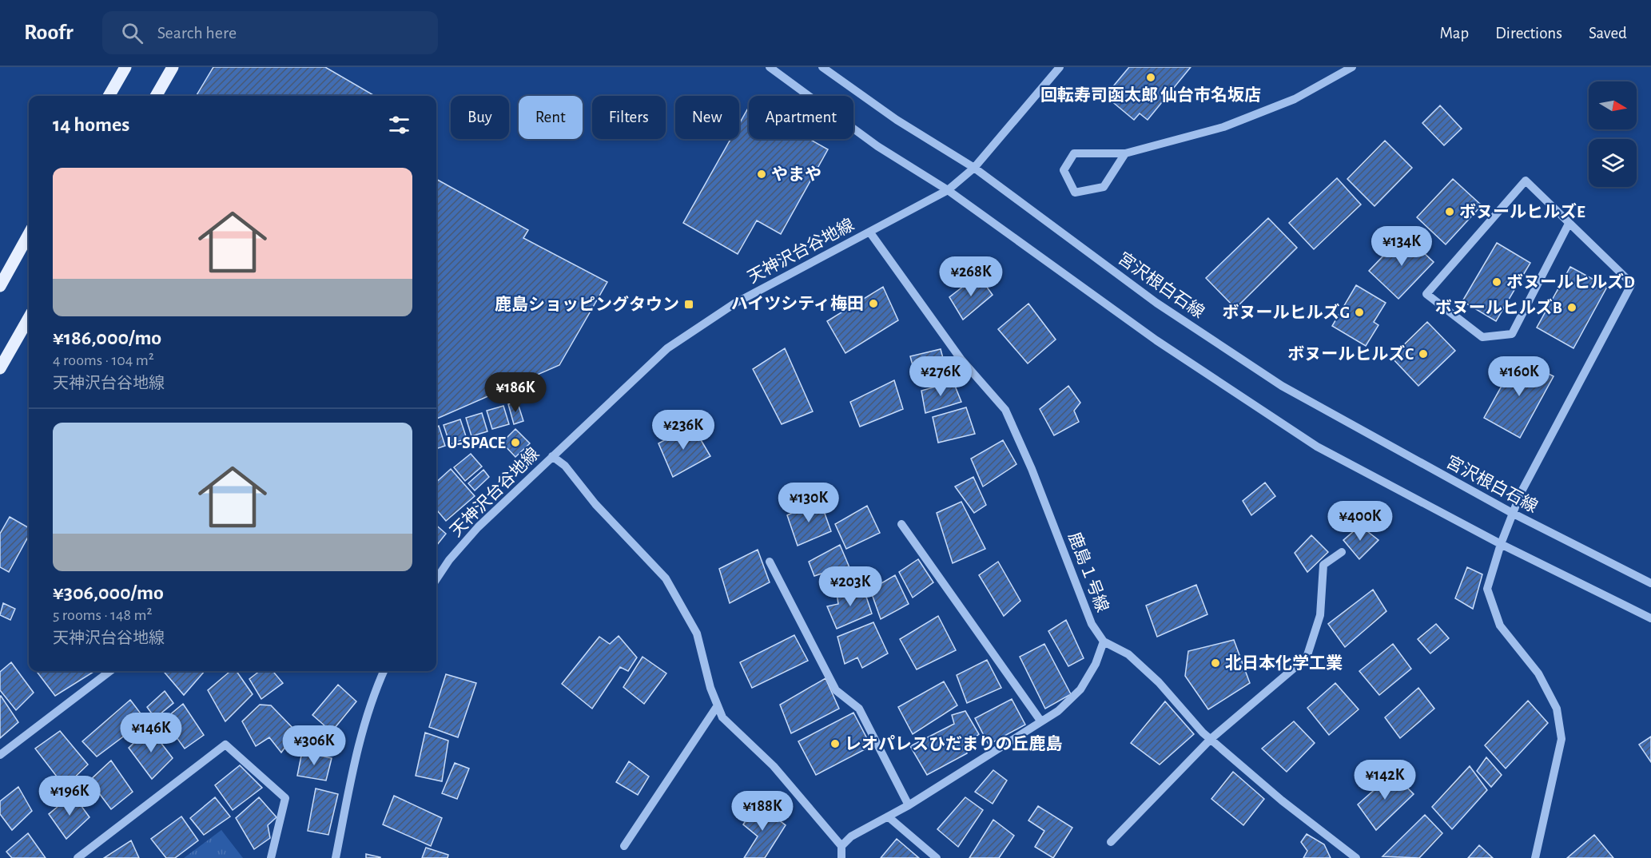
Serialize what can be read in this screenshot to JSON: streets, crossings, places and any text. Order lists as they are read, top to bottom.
{
  "streets": {
    "street": ["天神沢台谷地線", "宮沢根白石線", "鹿島１号線"]
  },
  "crossings": [
    ["天神沢台谷地線", "宮沢根白石線"],
    ["天神沢台谷地線", "鹿島１号線"]
  ],
  "places": {
    "other": [
      "回転寿司函太郎 仙台市名坂店",
      "やまや",
      "ボヌールヒルズE",
      "ボヌールヒルズD",
      "ハイツシティ梅田",
      "ボヌールヒルズB",
      "ボヌールヒルズG",
      "ボヌールヒルズC",
      "U-SPACE",
      "北日本化学工業",
      "レオパレスひだまりの丘鹿島"
    ],
    "transit": ["鹿島ショッピングタウン"]
  },
  "north": "right",
  "page": {
    "header": "Roofr",
    "search": "Search here",
    "nav": ["Map", "Directions", "Saved"],
    "chip": [
      "Buy",
      "Rent",
      "Filters",
      "New",
      "Apartment"
    ],
    "heading": "14 homes",
    "list": [
      {
        "name": "¥186,000/mo",
        "note": "4 rooms · 104 m² · 天神沢台谷地線"
      },
      {
        "name": "¥306,000/mo",
        "note": "5 rooms · 148 m² · 天神沢台谷地線"
      }
    ],
    "price": [
      "¥134K",
      "¥268K",
      "¥276K",
      "¥160K",
      "¥186K",
      "¥236K",
      "¥130K",
      "¥400K",
      "¥203K",
      "¥146K",
      "¥306K",
      "¥142K",
      "¥196K",
      "¥188K"
    ]
  }
}
